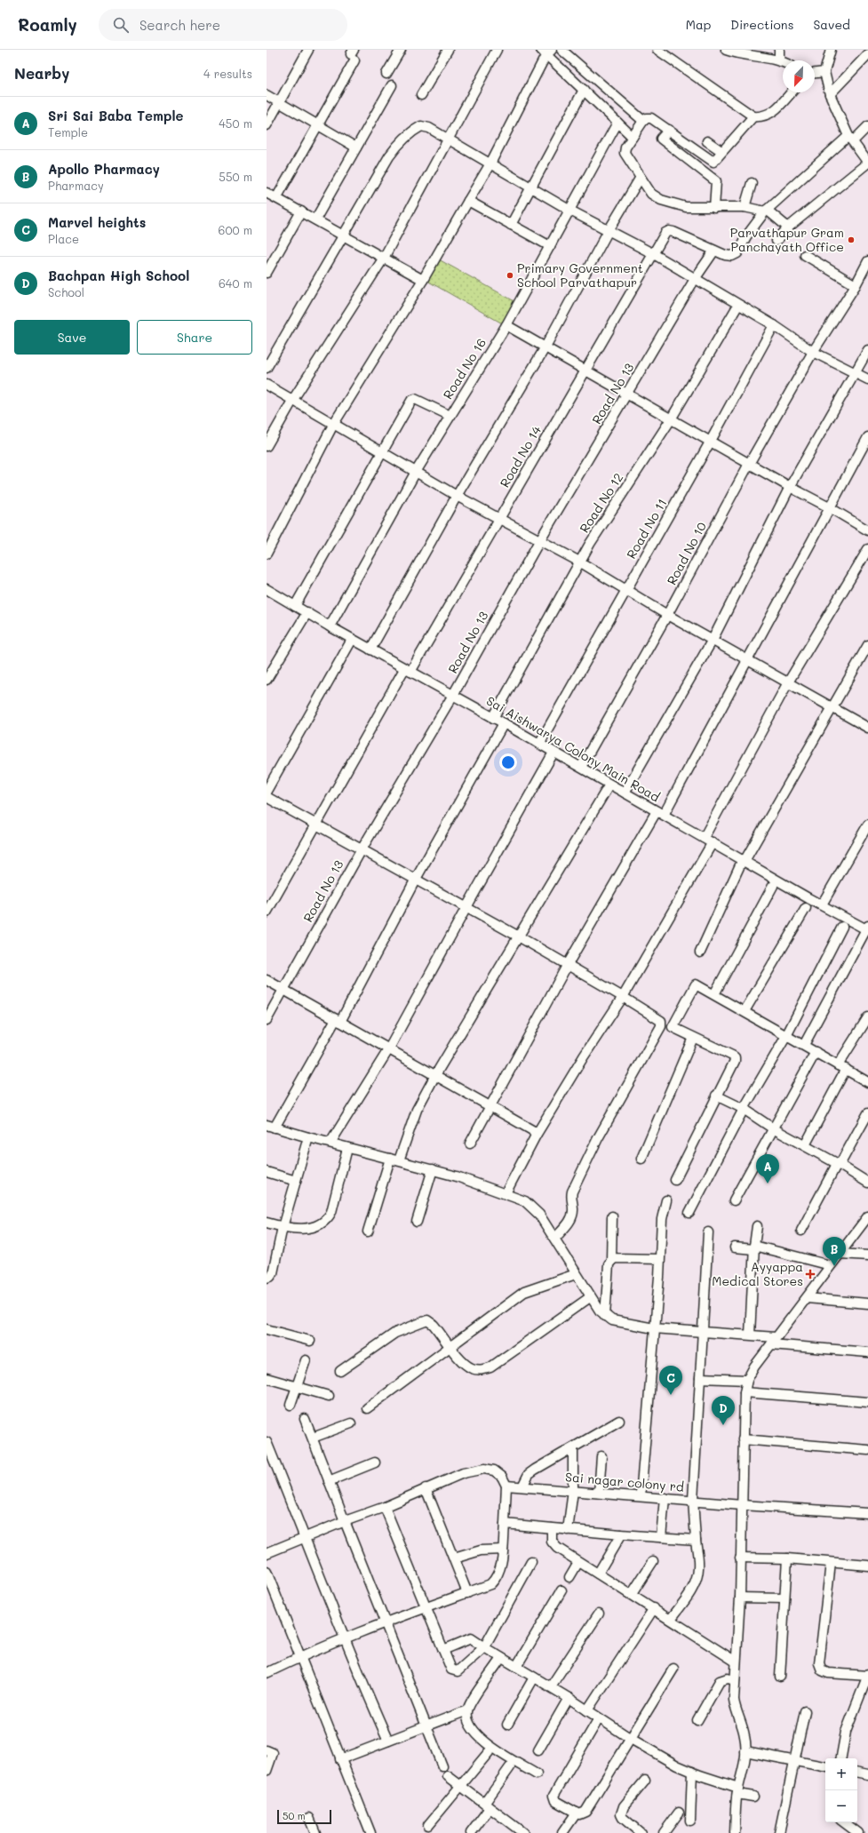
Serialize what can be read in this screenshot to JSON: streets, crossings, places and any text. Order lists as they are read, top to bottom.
{
  "streets": {
    "street": [
      "Road No 16",
      "Road No 13",
      "Road No 14",
      "Road No 12",
      "Road No 11",
      "Road No 10",
      "Sai Aishwarya Colony Main Road",
      "Sai nagar colony rd"
    ]
  },
  "crossings": [
    ["Road No 16", "Sai Aishwarya Colony Main Road"],
    ["Road No 13", "Road No 14"],
    ["Road No 13", "Sai Aishwarya Colony Main Road"],
    ["Road No 14", "Sai Aishwarya Colony Main Road"],
    ["Road No 12", "Sai Aishwarya Colony Main Road"],
    ["Road No 11", "Sai Aishwarya Colony Main Road"],
    ["Road No 10", "Sai Aishwarya Colony Main Road"]
  ],
  "places": {
    "other": ["Parvathapur Gram Panchayath Office", "Primary Government School Parvathapur"],
    "health": ["Ayyappa Medical Stores"]
  },
  "scale_bar": "50 m",
  "north": "bottom left",
  "page": {
    "header": "Roamly",
    "search": "Search here",
    "nav": ["Map", "Directions", "Saved"],
    "heading": ["Nearby", "4 results"],
    "list": [
      {
        "mark": "A",
        "name": "Sri Sai Baba Temple",
        "note": "Temple",
        "value": "450 m"
      },
      {
        "mark": "B",
        "name": "Apollo Pharmacy",
        "note": "Pharmacy",
        "value": "550 m"
      },
      {
        "mark": "C",
        "name": "Marvel heights",
        "note": "Place",
        "value": "600 m"
      },
      {
        "mark": "D",
        "name": "Bachpan High School",
        "note": "School",
        "value": "640 m"
      }
    ],
    "buttons": ["Save", "Share"],
    "pins": [
      "A",
      "B",
      "C",
      "D"
    ],
    "map_buttons": ["+", "−"],
    "scale": "50 m"
  }
}
